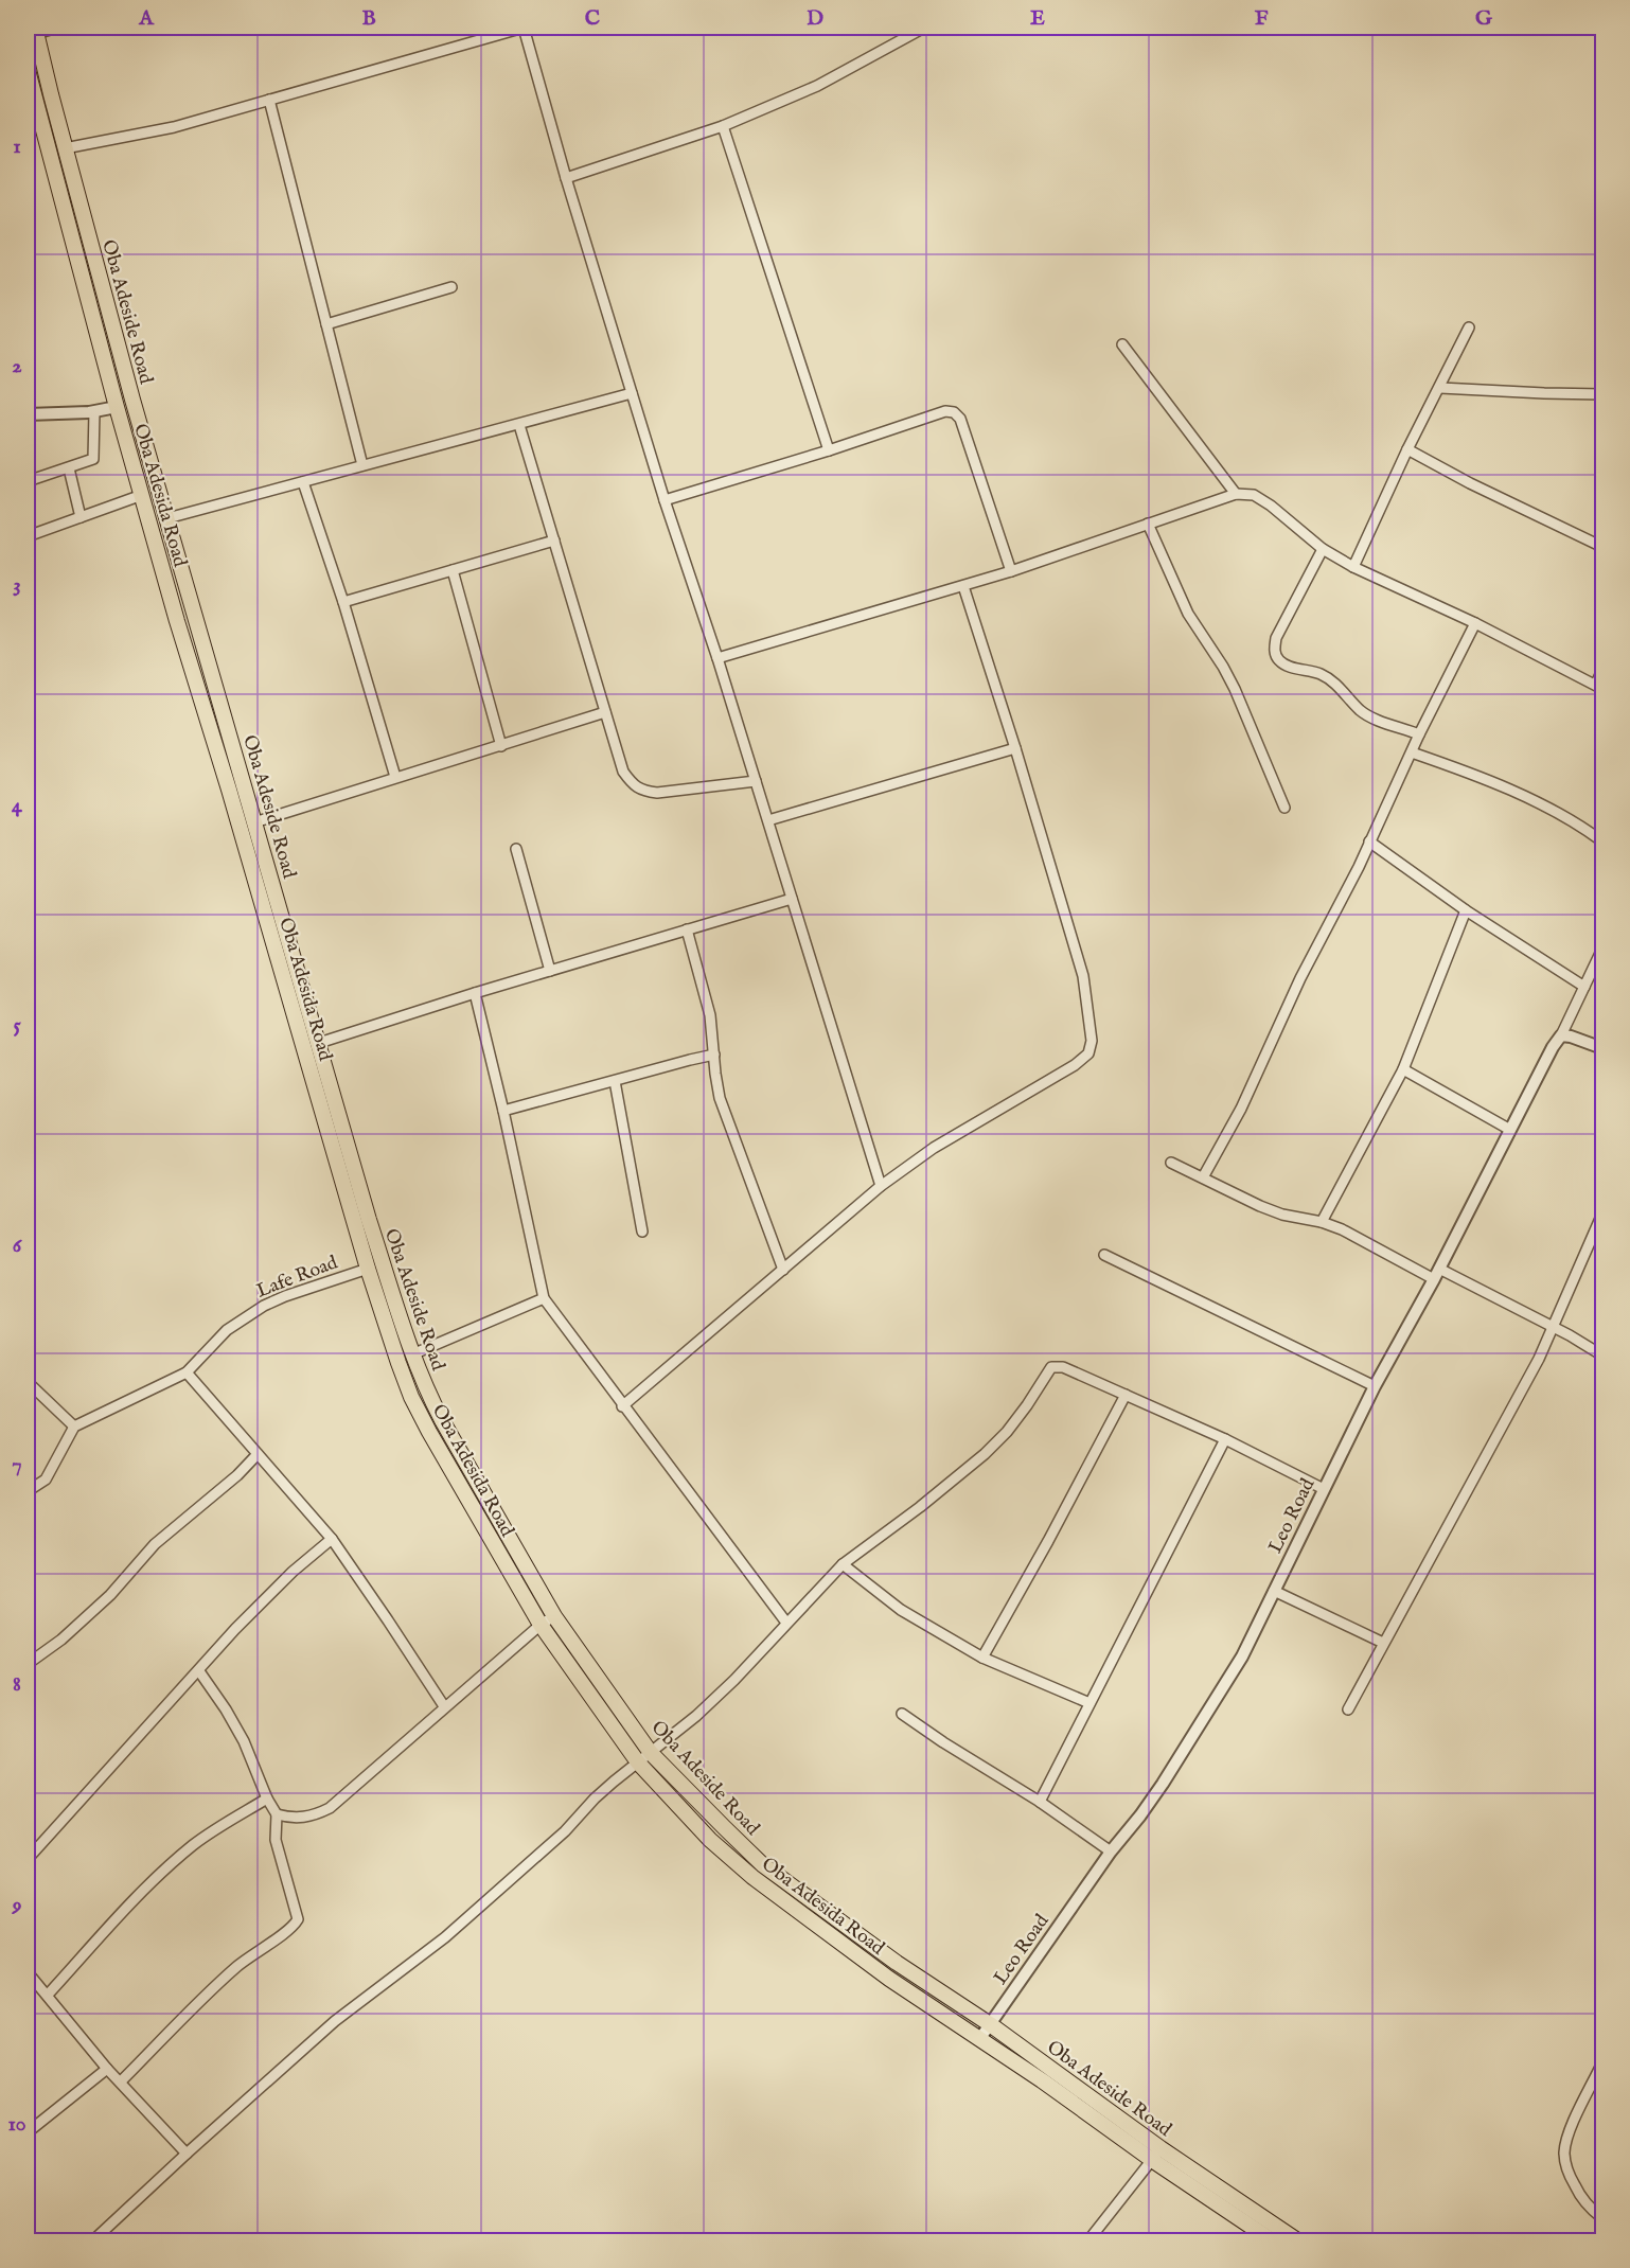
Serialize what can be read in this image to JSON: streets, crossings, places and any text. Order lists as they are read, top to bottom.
{
  "streets": {
    "main road": ["Oba Adeside Road", "Oba Adesida Road"],
    "street": ["Lafe Road", "Leo Road"]
  },
  "crossings": [
    ["Oba Adeside Road", "Oba Adesida Road"],
    ["Oba Adeside Road", "Leo Road"],
    ["Oba Adesida Road", "Lafe Road"],
    ["Oba Adesida Road", "Leo Road"]
  ],
  "grid": {
    "columns": [
      "A",
      "B",
      "C",
      "D",
      "E",
      "F",
      "G"
    ],
    "rows": [
      "1",
      "2",
      "3",
      "4",
      "5",
      "6",
      "7",
      "8",
      "9",
      "10"
    ]
  }
}
